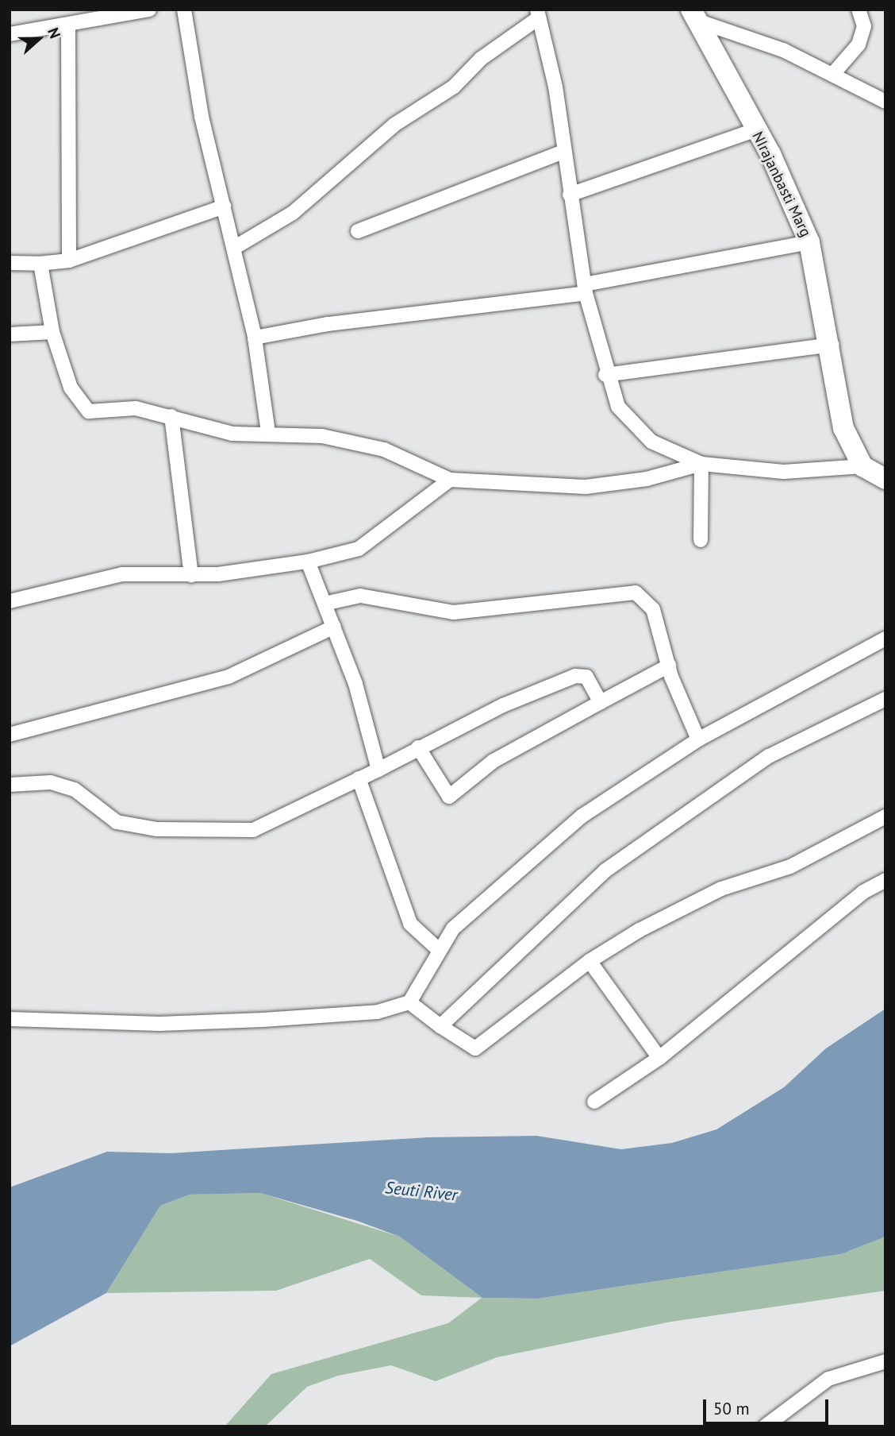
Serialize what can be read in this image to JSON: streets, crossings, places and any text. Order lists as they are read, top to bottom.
{
  "streets": {
    "street": ["NIrajanbasti Marg"]
  },
  "water": ["Seuti River"],
  "scale_bar": "50 m",
  "north": "right"
}
